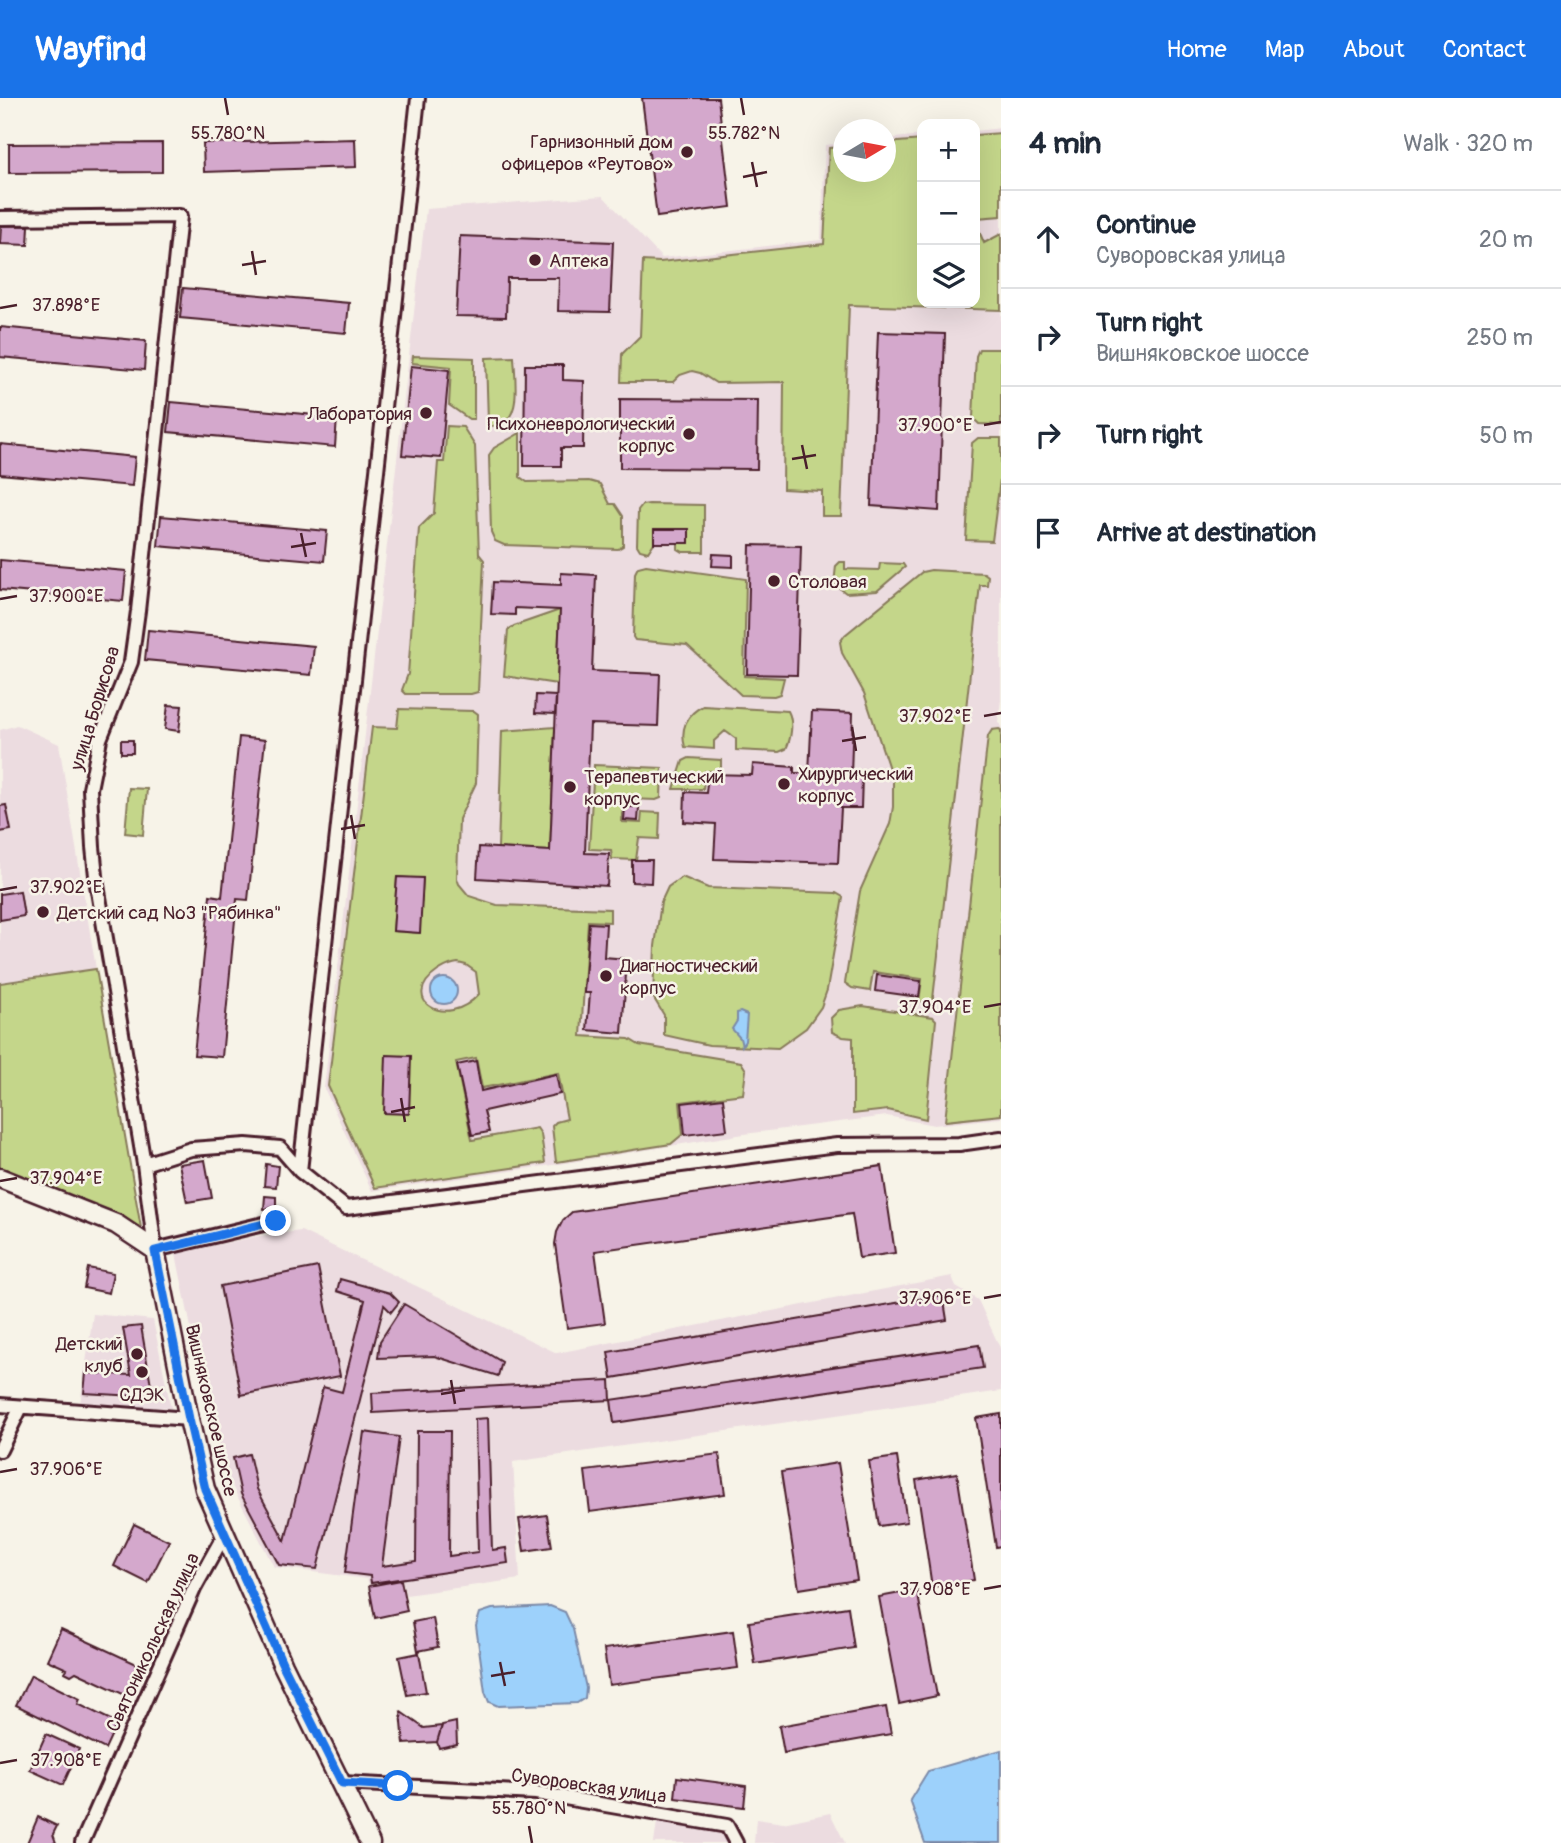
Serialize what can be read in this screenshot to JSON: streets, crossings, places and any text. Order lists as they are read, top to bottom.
{
  "streets": {
    "street": [
      "улица Борисова",
      "Вишняковское шоссе",
      "Святоникольская улица",
      "Суворовская улица"
    ]
  },
  "crossings": [
    ["улица Борисова", "Вишняковское шоссе"],
    ["Вишняковское шоссе", "Святоникольская улица"],
    ["Вишняковское шоссе", "Суворовская улица"]
  ],
  "places": [
    "Гарнизонный дом офицеров «Реутово»",
    "Аптека",
    "Лаборатория",
    "Психоневрологический корпус",
    "Столовая",
    "Хирургический корпус",
    "Терапевтический корпус",
    "Детский сад №3 \"Рябинка\"",
    "Диагностический корпус",
    "Детский клуб",
    "СДЭК"
  ],
  "north": "right",
  "page": {
    "header": "Wayfind",
    "nav": [
      "Home",
      "Map",
      "About",
      "Contact"
    ],
    "heading": ["4 min", "Walk · 320 m"],
    "map_buttons": ["+", "−"],
    "list": [
      ["Continue", "Суворовская улица", "20 m"],
      ["Turn right", "Вишняковское шоссе", "250 m"],
      ["Turn right", "50 m"],
      "Arrive at destination"
    ]
  },
  "coordinates": [
    "55.780°N",
    "55.782°N",
    "37.898°E",
    "37.900°E",
    "37.902°E",
    "37.904°E",
    "37.906°E",
    "37.908°E"
  ]
}
